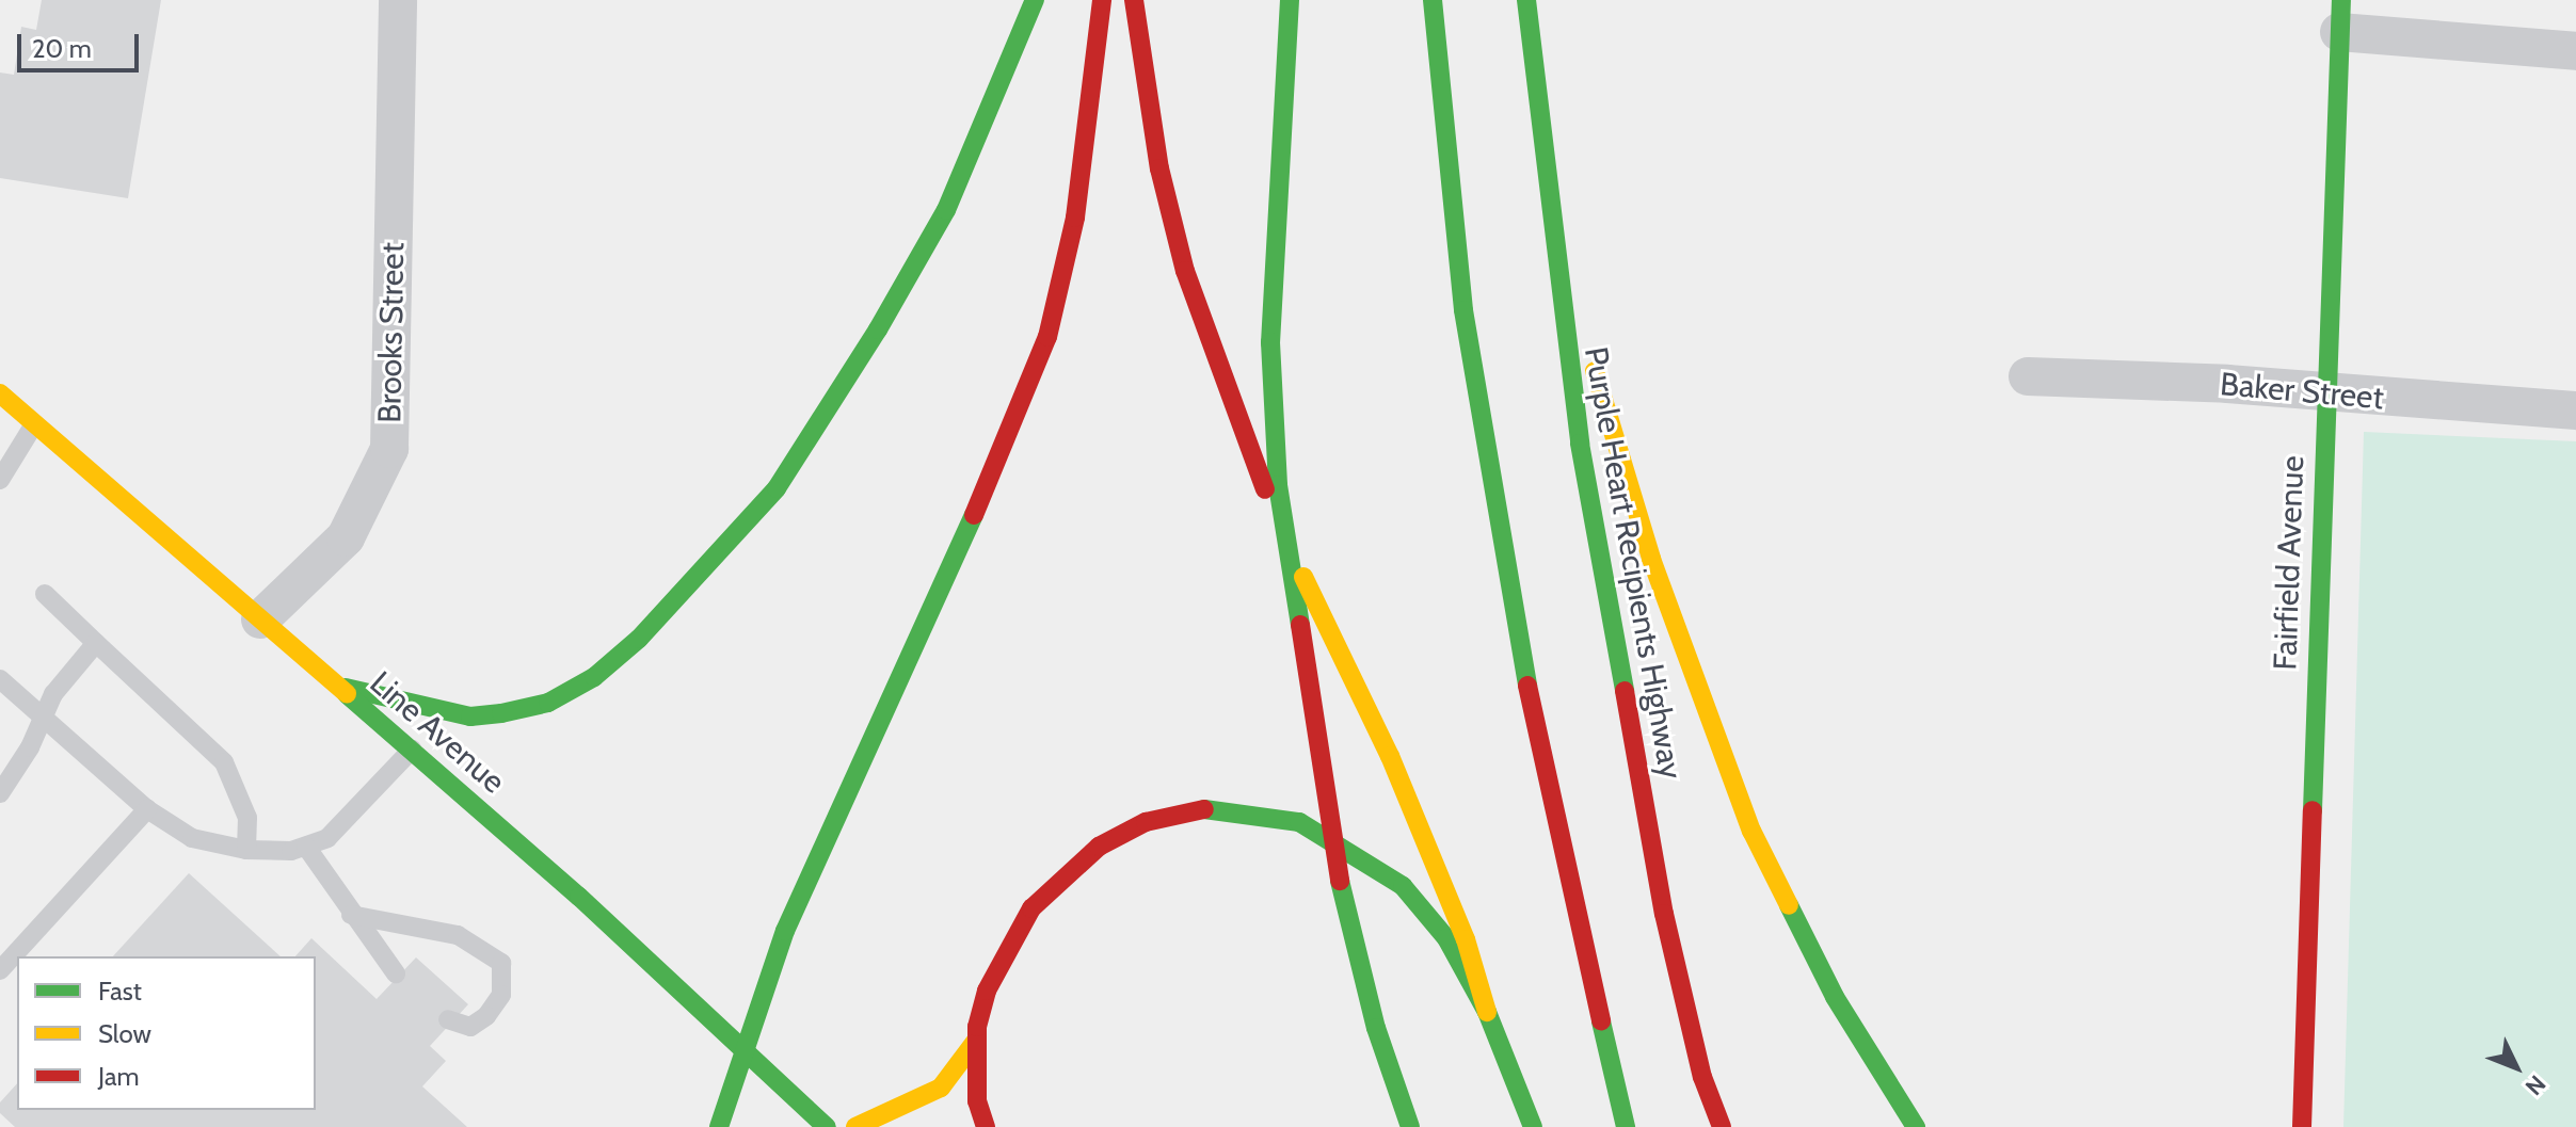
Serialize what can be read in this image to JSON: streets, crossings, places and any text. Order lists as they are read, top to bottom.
{
  "streets": {
    "main road": ["Purple Heart Recipients Highway", "Fairfield Avenue", "Line Avenue"],
    "street": ["Brooks Street", "Baker Street"]
  },
  "crossings": [
    ["Brooks Street", "Line Avenue"],
    ["Baker Street", "Fairfield Avenue"]
  ],
  "legend": ["Fast", "Slow", "Jam"],
  "scale_bar": "20 m",
  "north": "bottom right"
}
